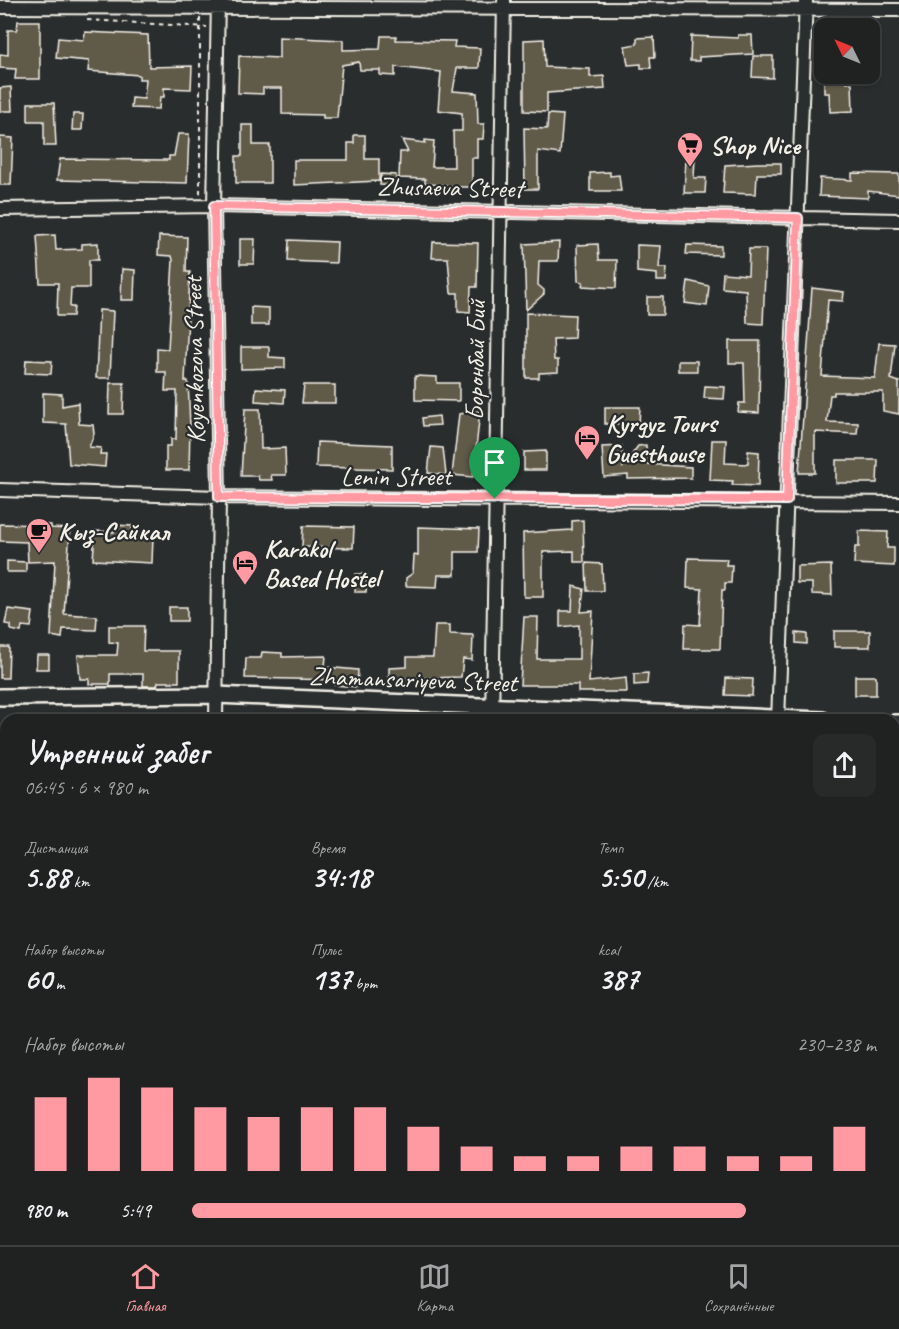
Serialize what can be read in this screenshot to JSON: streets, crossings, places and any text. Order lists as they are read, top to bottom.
{
  "streets": {
    "main road": ["Zhamansariyeva Street"],
    "street": [
      "Zhusaeva Street",
      "Koyenkozova Street",
      "Боронбай Бий",
      "Lenin Street"
    ]
  },
  "crossings": [
    ["Zhusaeva Street", "Koyenkozova Street"],
    ["Zhusaeva Street", "Боронбай Бий"],
    ["Koyenkozova Street", "Lenin Street"],
    ["Koyenkozova Street", "Zhamansariyeva Street"],
    ["Боронбай Бий", "Lenin Street"],
    ["Боронбай Бий", "Zhamansariyeva Street"]
  ],
  "places": {
    "supermarket": ["Shop Nice"],
    "hotel": ["Kyrgyz Tours Guesthouse", "Karakol Based Hostel"],
    "cafe": ["Кыз-Сайкал"]
  },
  "north": "top left",
  "page": {
    "heading": ["Утренний забег", "06:45 · 6 × 980 m"],
    "stats": [
      ["Дистанция", "5.88 km"],
      ["Время", "34:18"],
      ["Темп", "5:50 /km"],
      ["Набор высоты", "60 m"],
      ["Пульс", "137 bpm"],
      ["kcal", "387"]
    ],
    "chart": ["Набор высоты", "230–238 m"],
    "list": [
      {
        "name": "980 m",
        "note": "5:49"
      }
    ],
    "tabs": ["Главная", "Карта", "Сохранённые"]
  }
}
